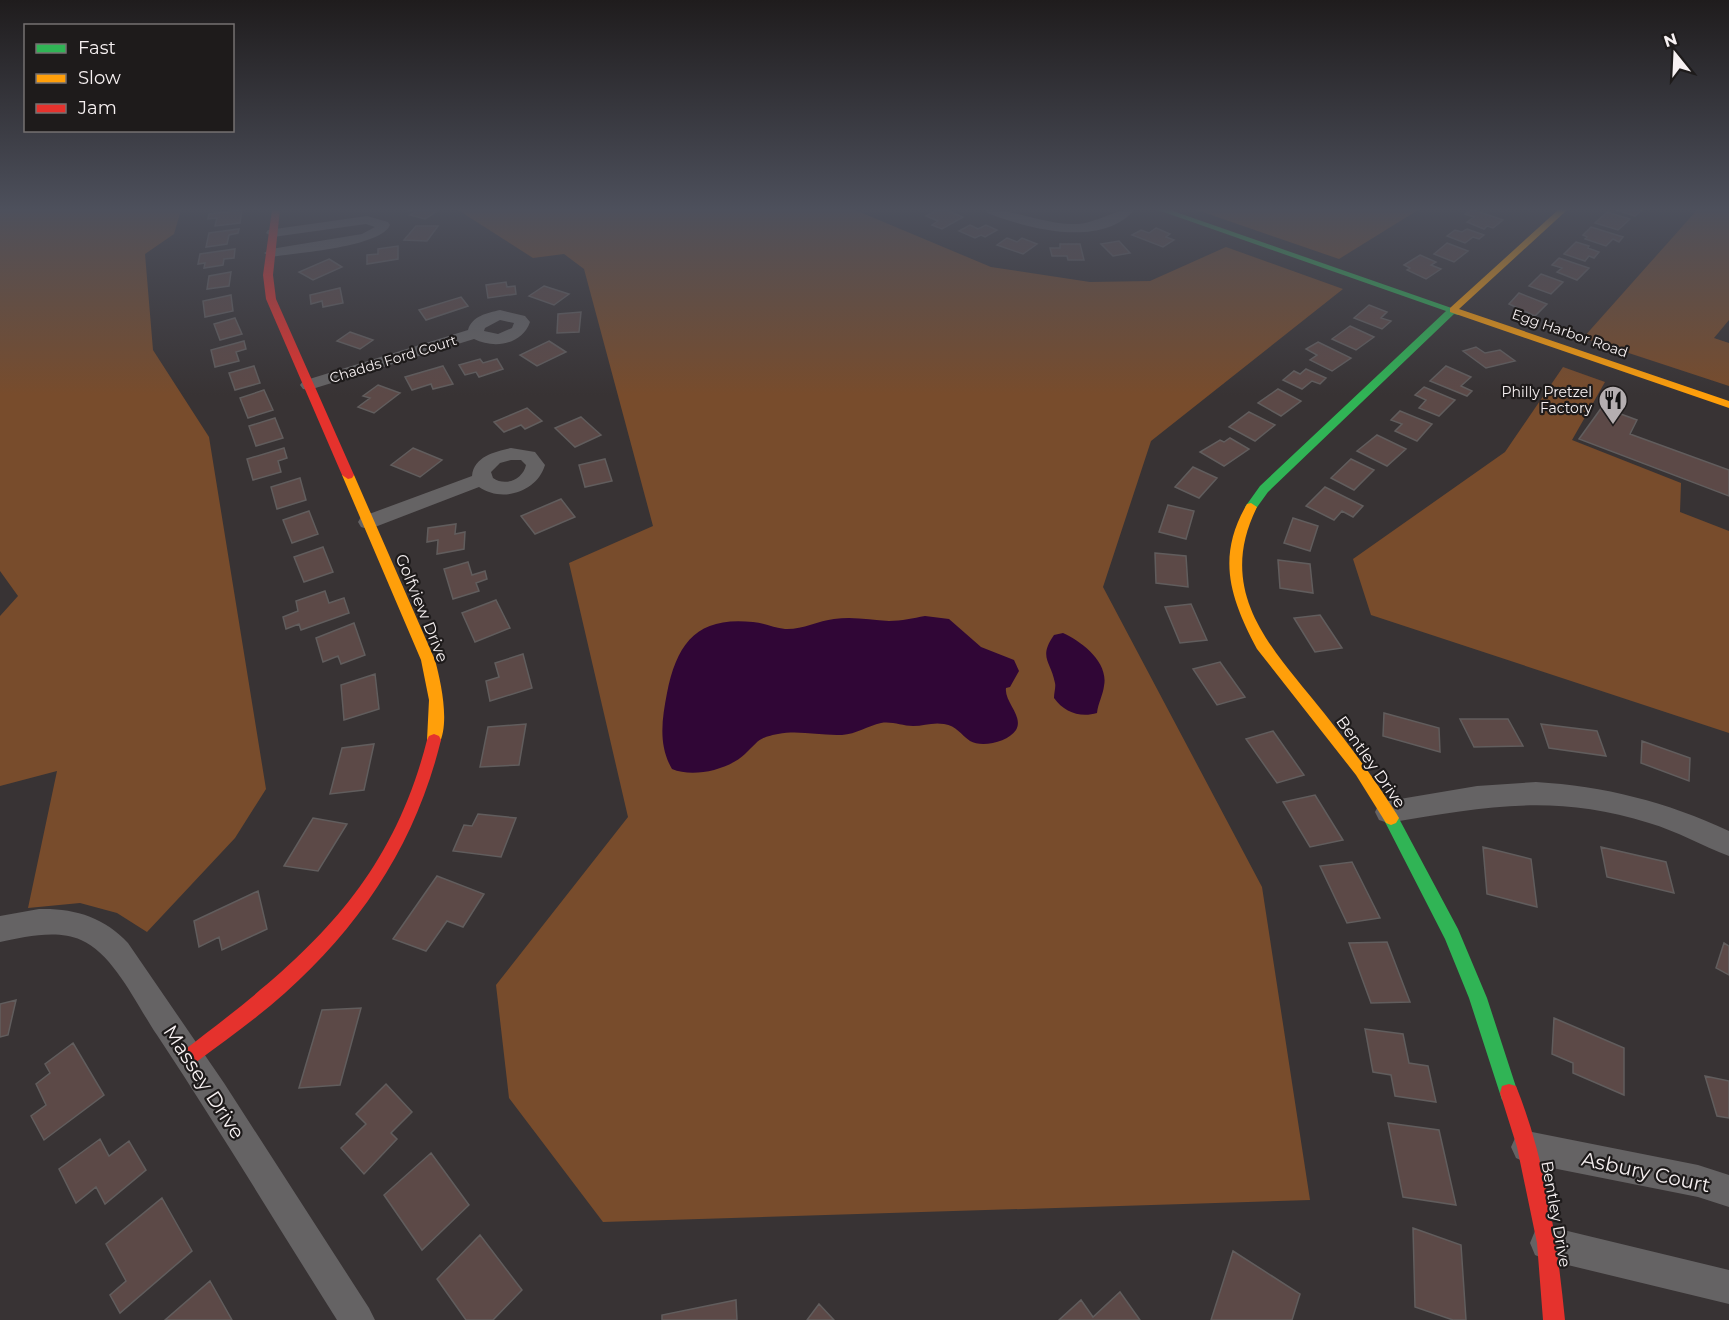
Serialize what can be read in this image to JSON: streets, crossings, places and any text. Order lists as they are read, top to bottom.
{
  "streets": {
    "street": [
      "Egg Harbor Road",
      "Chadds Ford Court",
      "Golfview Drive",
      "Bentley Drive",
      "Massey Drive",
      "Asbury Court"
    ]
  },
  "crossings": [
    ["Egg Harbor Road", "Bentley Drive"],
    ["Chadds Ford Court", "Golfview Drive"],
    ["Golfview Drive", "Massey Drive"],
    ["Bentley Drive", "Asbury Court"]
  ],
  "places": {
    "restaurant": ["Philly Pretzel Factory"]
  },
  "legend": ["Fast", "Slow", "Jam"],
  "north": "top"
}
